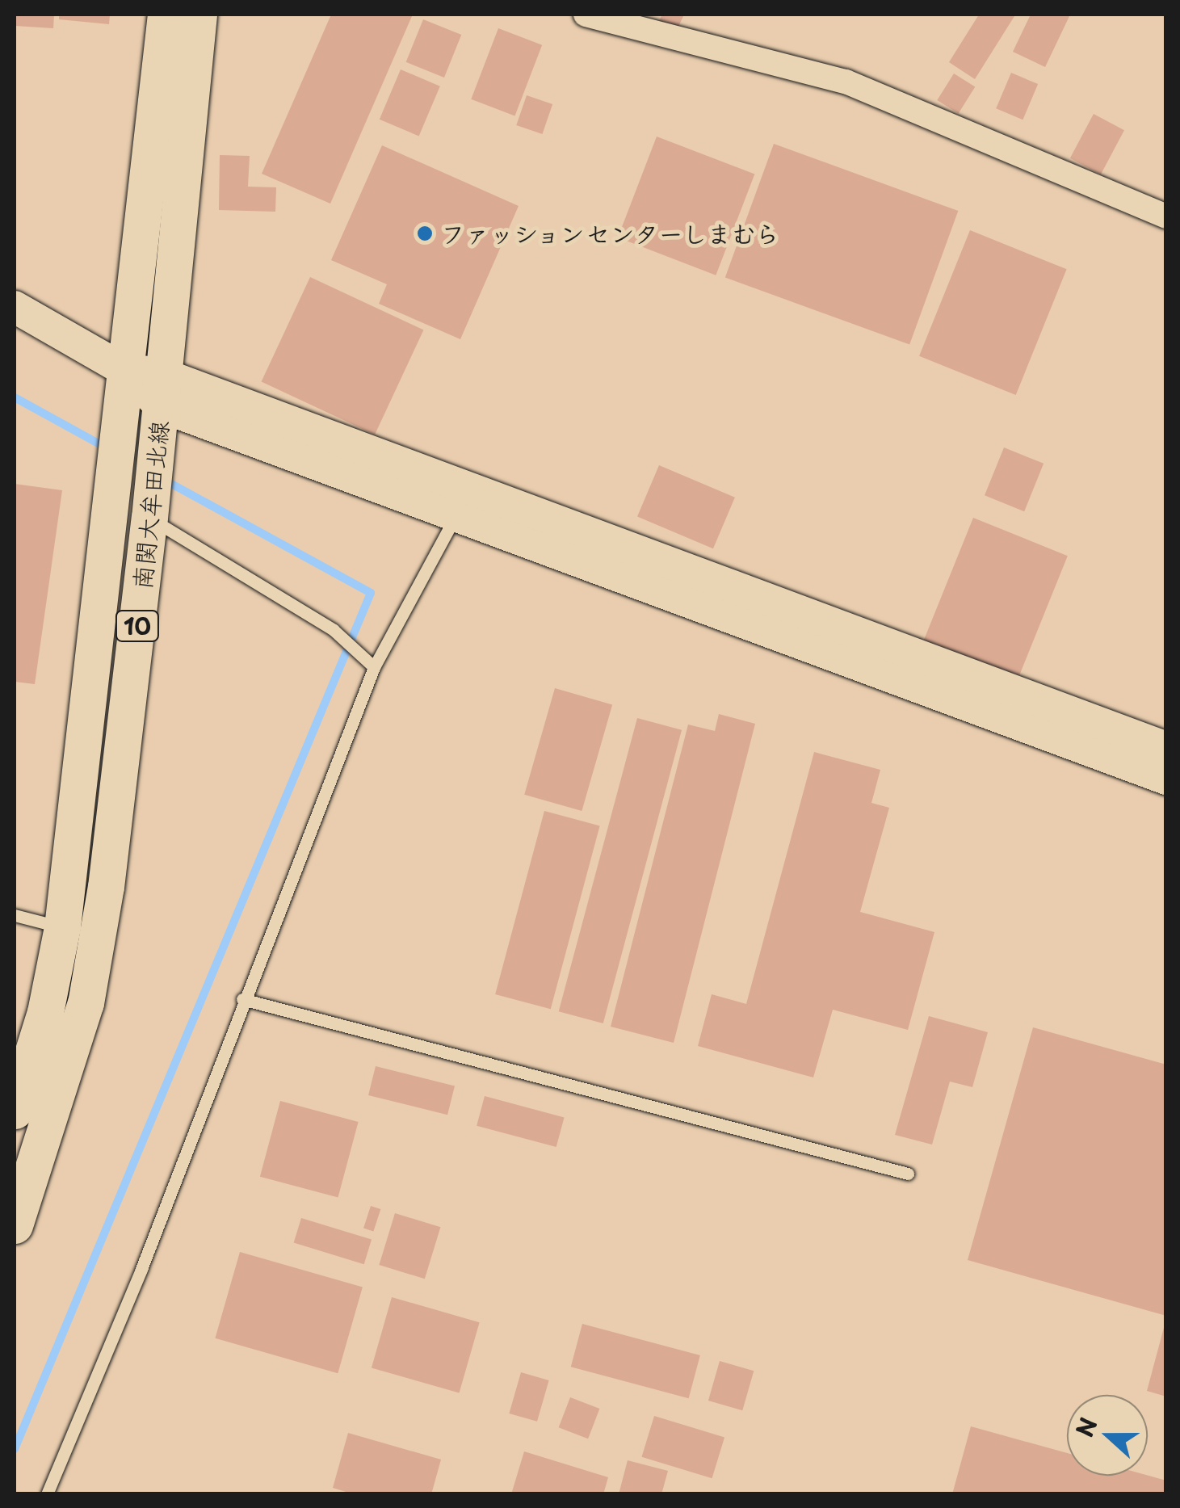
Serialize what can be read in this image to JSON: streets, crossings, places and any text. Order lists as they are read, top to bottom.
{
  "streets": {
    "main road": ["南関大牟田北線", "10"]
  },
  "places": ["ファッションセンターしまむら"],
  "north": "left"
}
